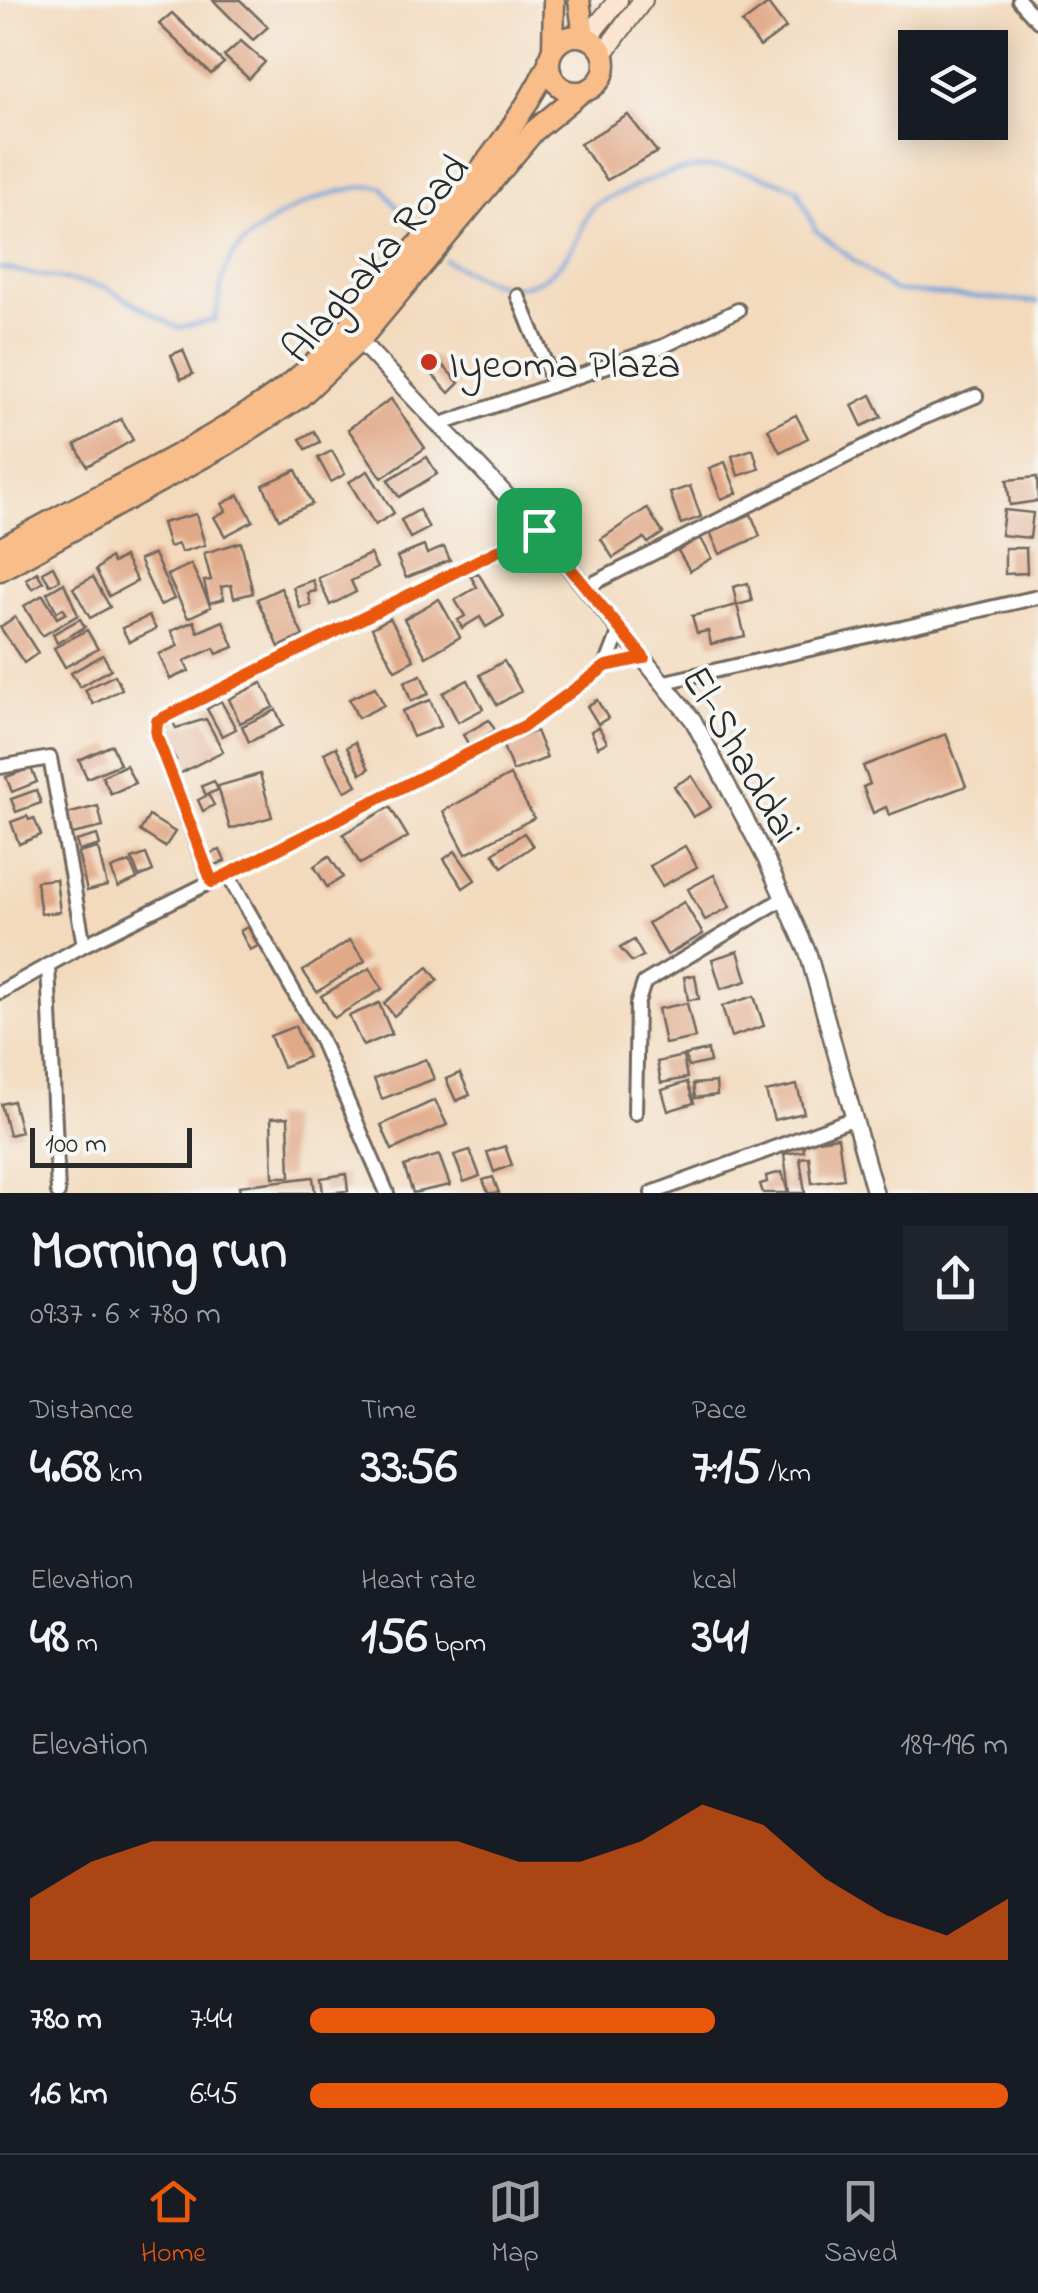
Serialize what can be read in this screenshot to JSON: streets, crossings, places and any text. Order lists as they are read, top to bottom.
{
  "streets": {
    "main road": ["Alagbaka Road"],
    "street": ["El-Shaddai"]
  },
  "crossings": [
    ["Alagbaka Road", "El-Shaddai"]
  ],
  "places": ["Iyeoma Plaza"],
  "scale_bar": "100 m",
  "page": {
    "scale": "100 m",
    "heading": ["Morning run", "09:37 · 6 × 780 m"],
    "stats": [
      ["Distance", "4.68 km"],
      ["Time", "33:56"],
      ["Pace", "7:15 /km"],
      ["Elevation", "48 m"],
      ["Heart rate", "156 bpm"],
      ["kcal", "341"]
    ],
    "chart": ["Elevation", "189–196 m"],
    "list": [
      {
        "name": "780 m",
        "note": "7:44"
      },
      {
        "name": "1.6 km",
        "note": "6:45"
      }
    ],
    "tabs": ["Home", "Map", "Saved"]
  }
}
